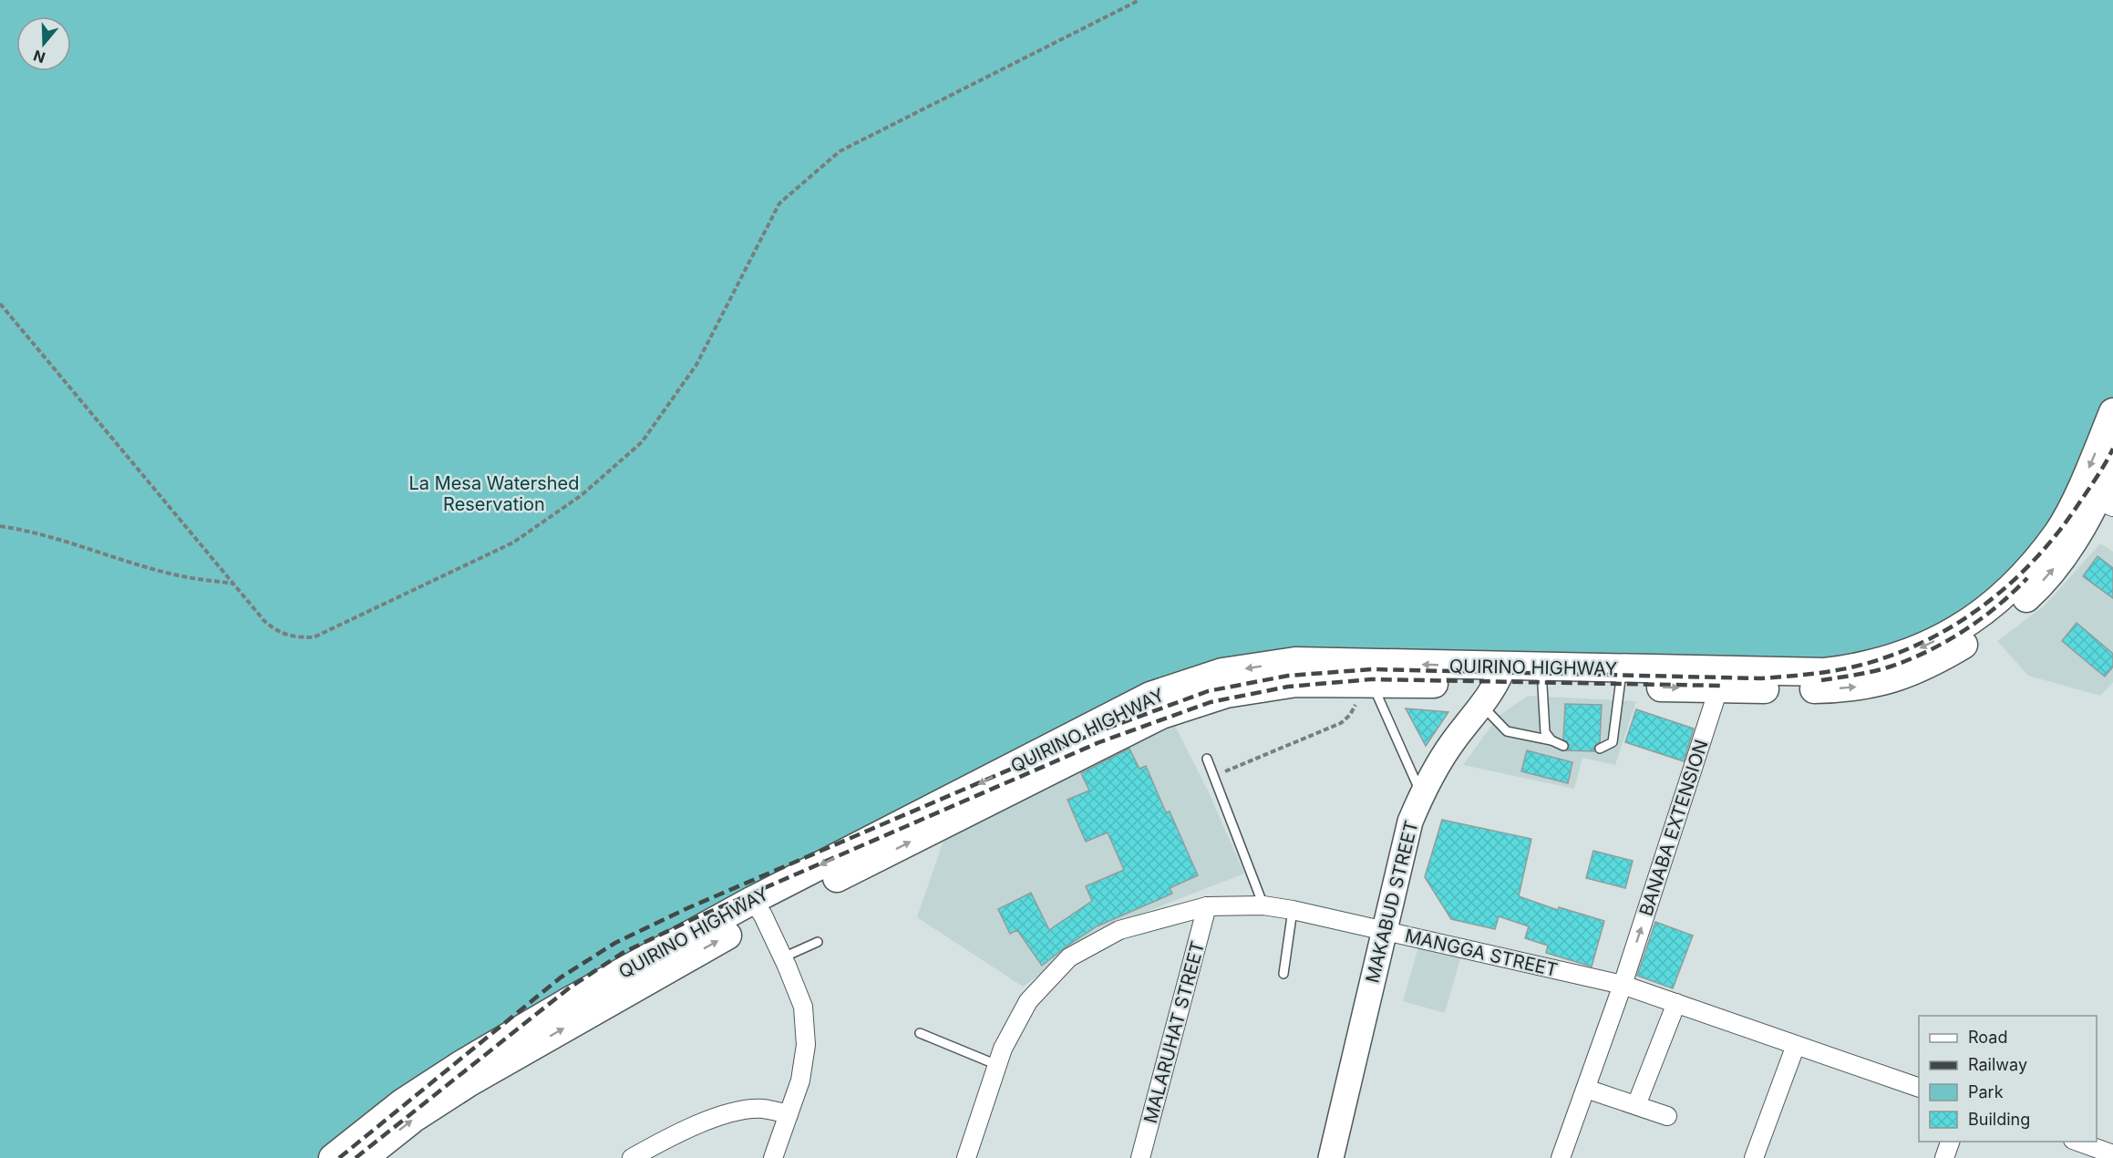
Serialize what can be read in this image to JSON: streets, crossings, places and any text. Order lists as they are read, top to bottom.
{
  "streets": {
    "main road": ["QUIRINO HIGHWAY"],
    "street": [
      "BANABA EXTENSION",
      "MAKABUD STREET",
      "MANGGA STREET",
      "MALARUHAT STREET"
    ]
  },
  "crossings": [
    ["QUIRINO HIGHWAY", "BANABA EXTENSION"],
    ["QUIRINO HIGHWAY", "MAKABUD STREET"],
    ["BANABA EXTENSION", "MANGGA STREET"],
    ["MAKABUD STREET", "MANGGA STREET"],
    ["MANGGA STREET", "MALARUHAT STREET"]
  ],
  "one_way": ["BANABA EXTENSION"],
  "parks": ["La Mesa Watershed Reservation"],
  "legend": [
    "Road",
    "Railway",
    "Park",
    "Building"
  ],
  "north": "bottom"
}
